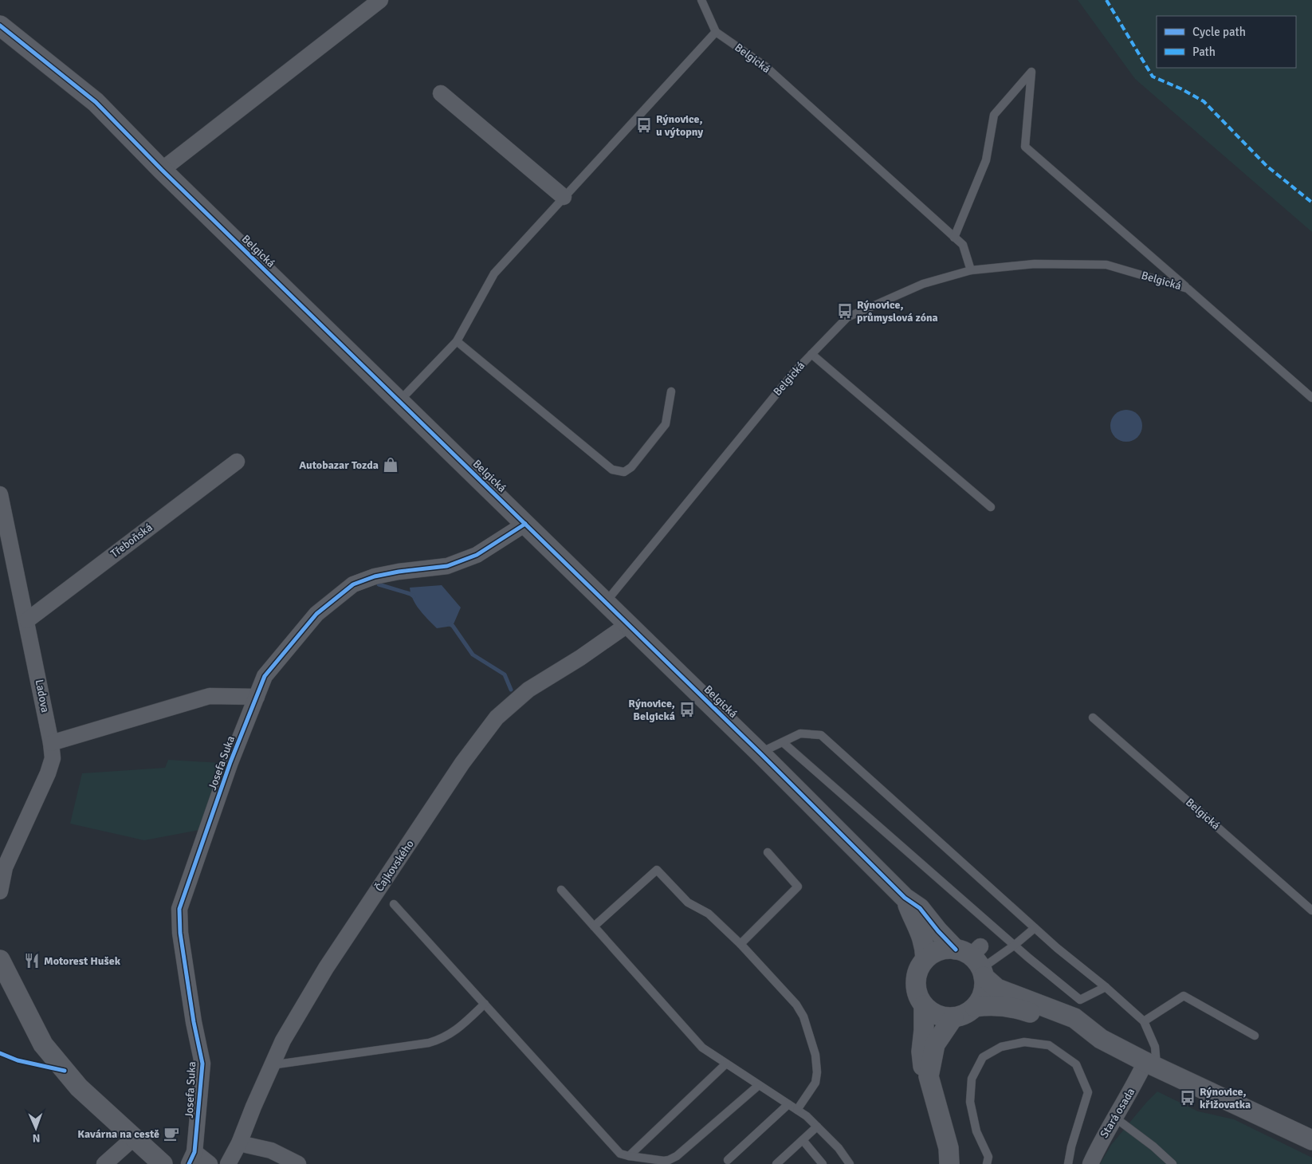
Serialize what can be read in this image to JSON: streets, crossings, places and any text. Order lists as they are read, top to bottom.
{
  "streets": {
    "street": [
      "Belgická",
      "Třeboňská",
      "Ladova",
      "Josefa Suka",
      "Čajkovského",
      "Stará osada"
    ]
  },
  "crossings": [
    ["Belgická", "Josefa Suka"],
    ["Belgická", "Čajkovského"],
    ["Třeboňská", "Ladova"]
  ],
  "places": {
    "bus stop": [
      "Rýnovice, u výtopny",
      "Rýnovice, průmyslová zóna",
      "Rýnovice, Belgická",
      "Rýnovice, křižovatka"
    ],
    "shop": ["Autobazar Tozda"],
    "restaurant": ["Motorest Hušek"],
    "cafe": ["Kavárna na cestě"]
  },
  "legend": ["Cycle path", "Path"],
  "north": "bottom"
}
